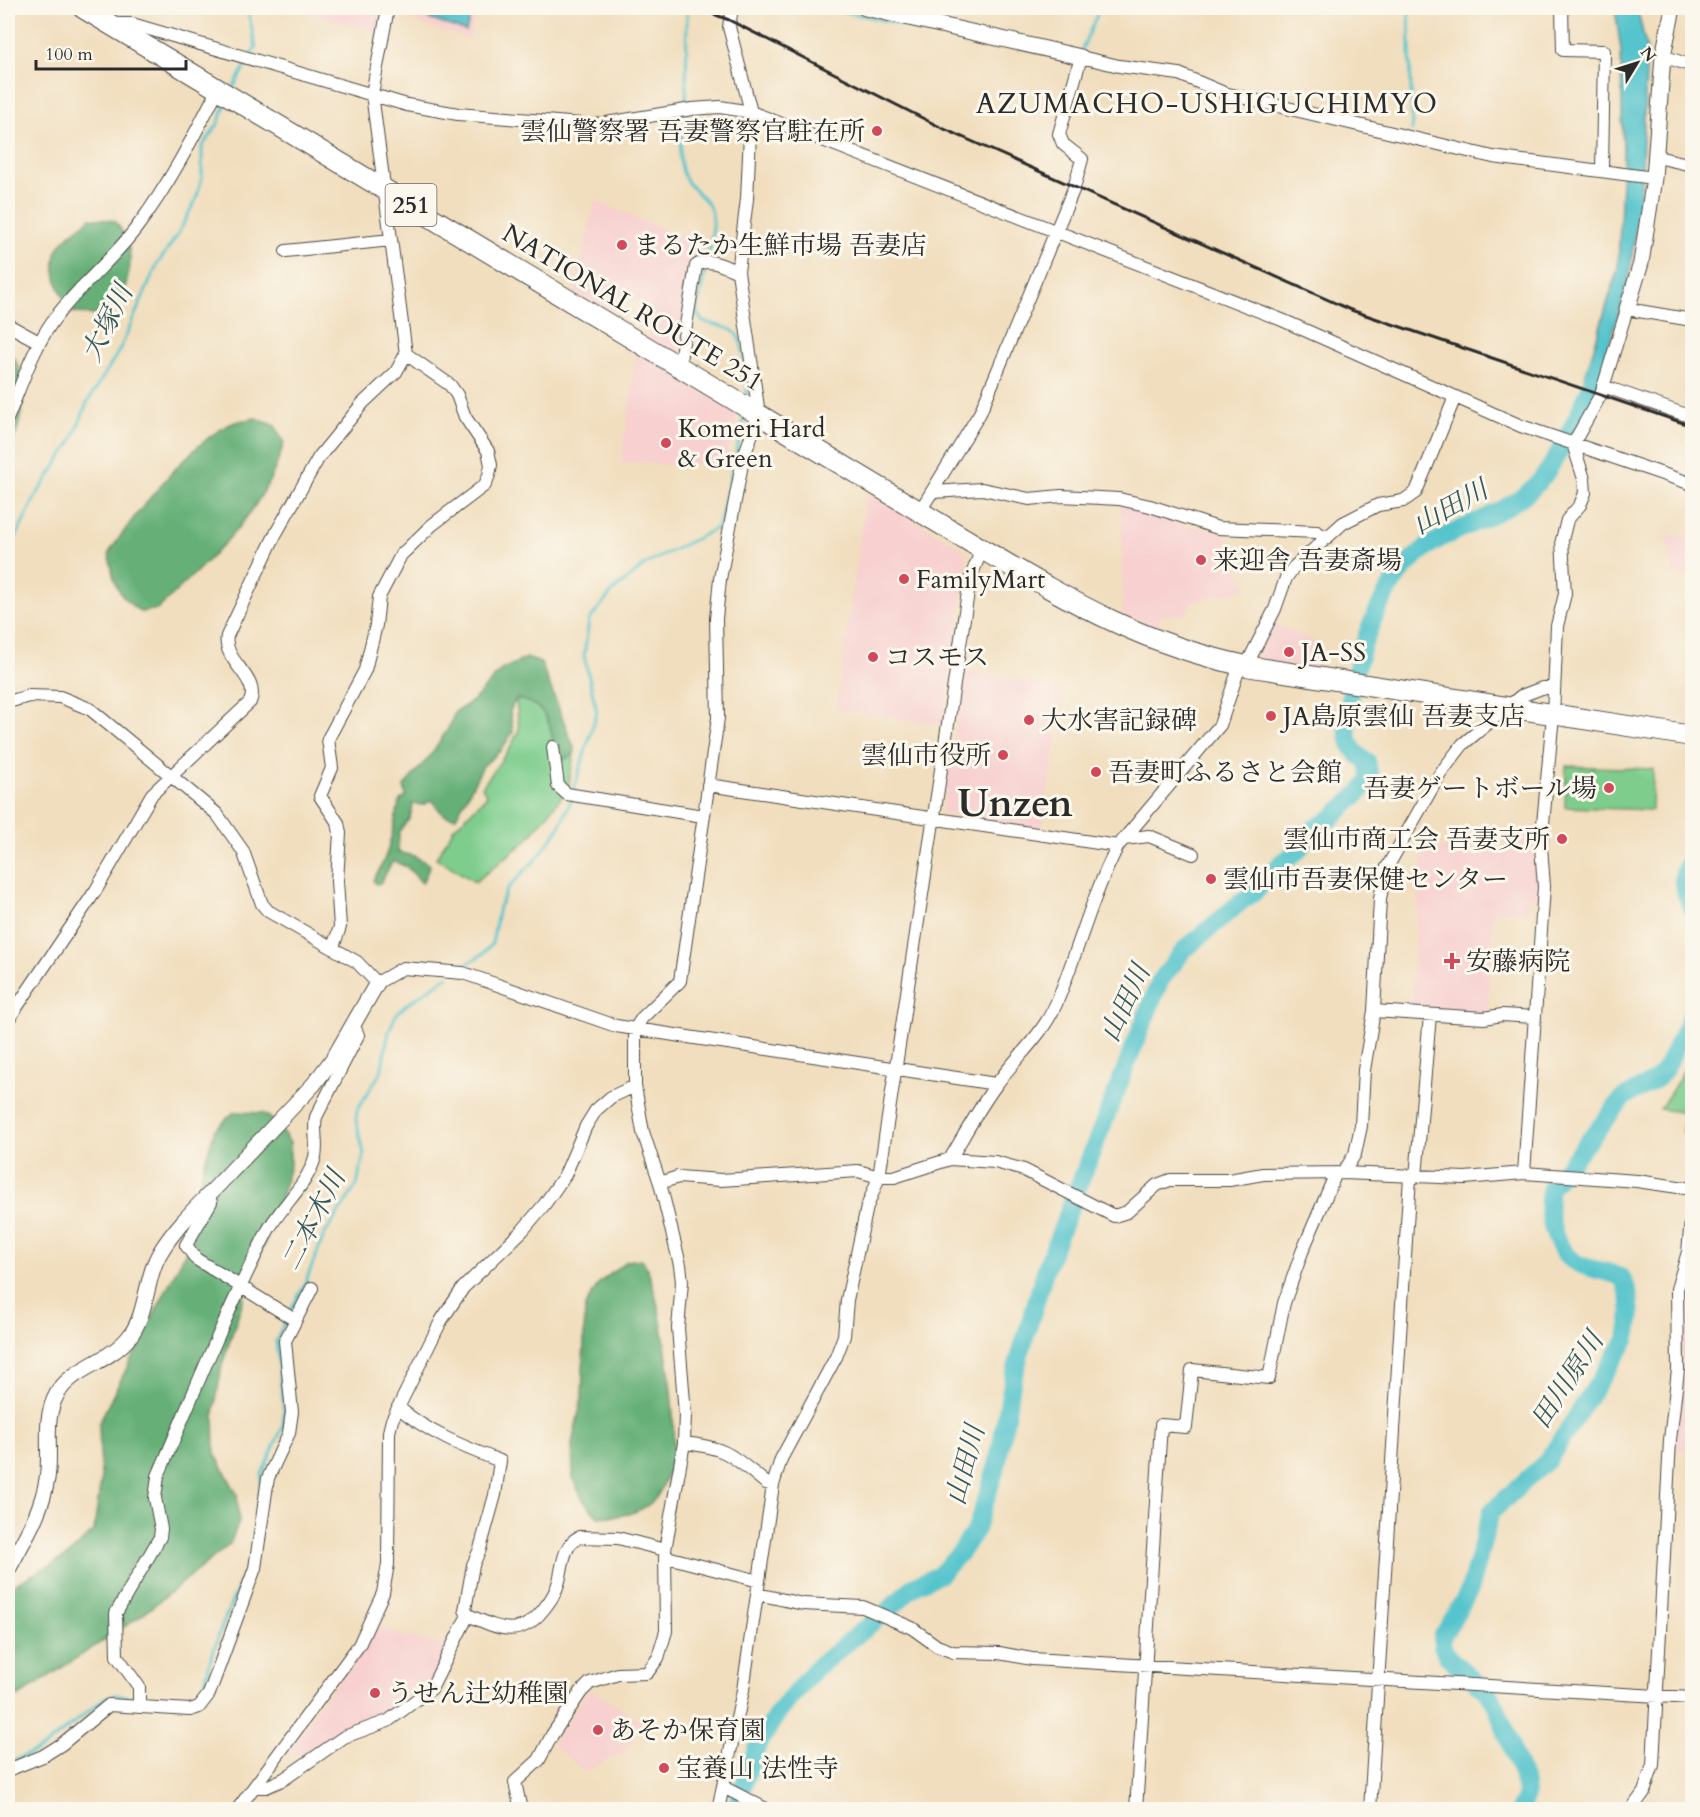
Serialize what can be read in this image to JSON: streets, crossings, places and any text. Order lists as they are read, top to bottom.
{
  "streets": {
    "highway": ["251", "NATIONAL ROUTE 251"]
  },
  "districts": ["AZUMACHO-USHIGUCHIMYO", "Unzen"],
  "water": [
    "大塚川",
    "山田川",
    "二本木川",
    "田川原川"
  ],
  "places": {
    "other": [
      "雲仙警察署 吾妻警察官駐在所",
      "まるたか生鮮市場 吾妻店",
      "Komeri Hard & Green",
      "来迎舎 吾妻斎場",
      "FamilyMart",
      "JA-SS",
      "コスモス",
      "JA島原雲仙 吾妻支店",
      "大水害記録碑",
      "雲仙市役所",
      "吾妻町ふるさと会館",
      "吾妻ゲートボール場",
      "雲仙市商工会 吾妻支所",
      "雲仙市吾妻保健センター",
      "うせん辻幼稚園",
      "あそか保育園",
      "宝養山 法性寺"
    ],
    "health": ["安藤病院"]
  },
  "scale_bar": "100 m",
  "north": "top right"
}
